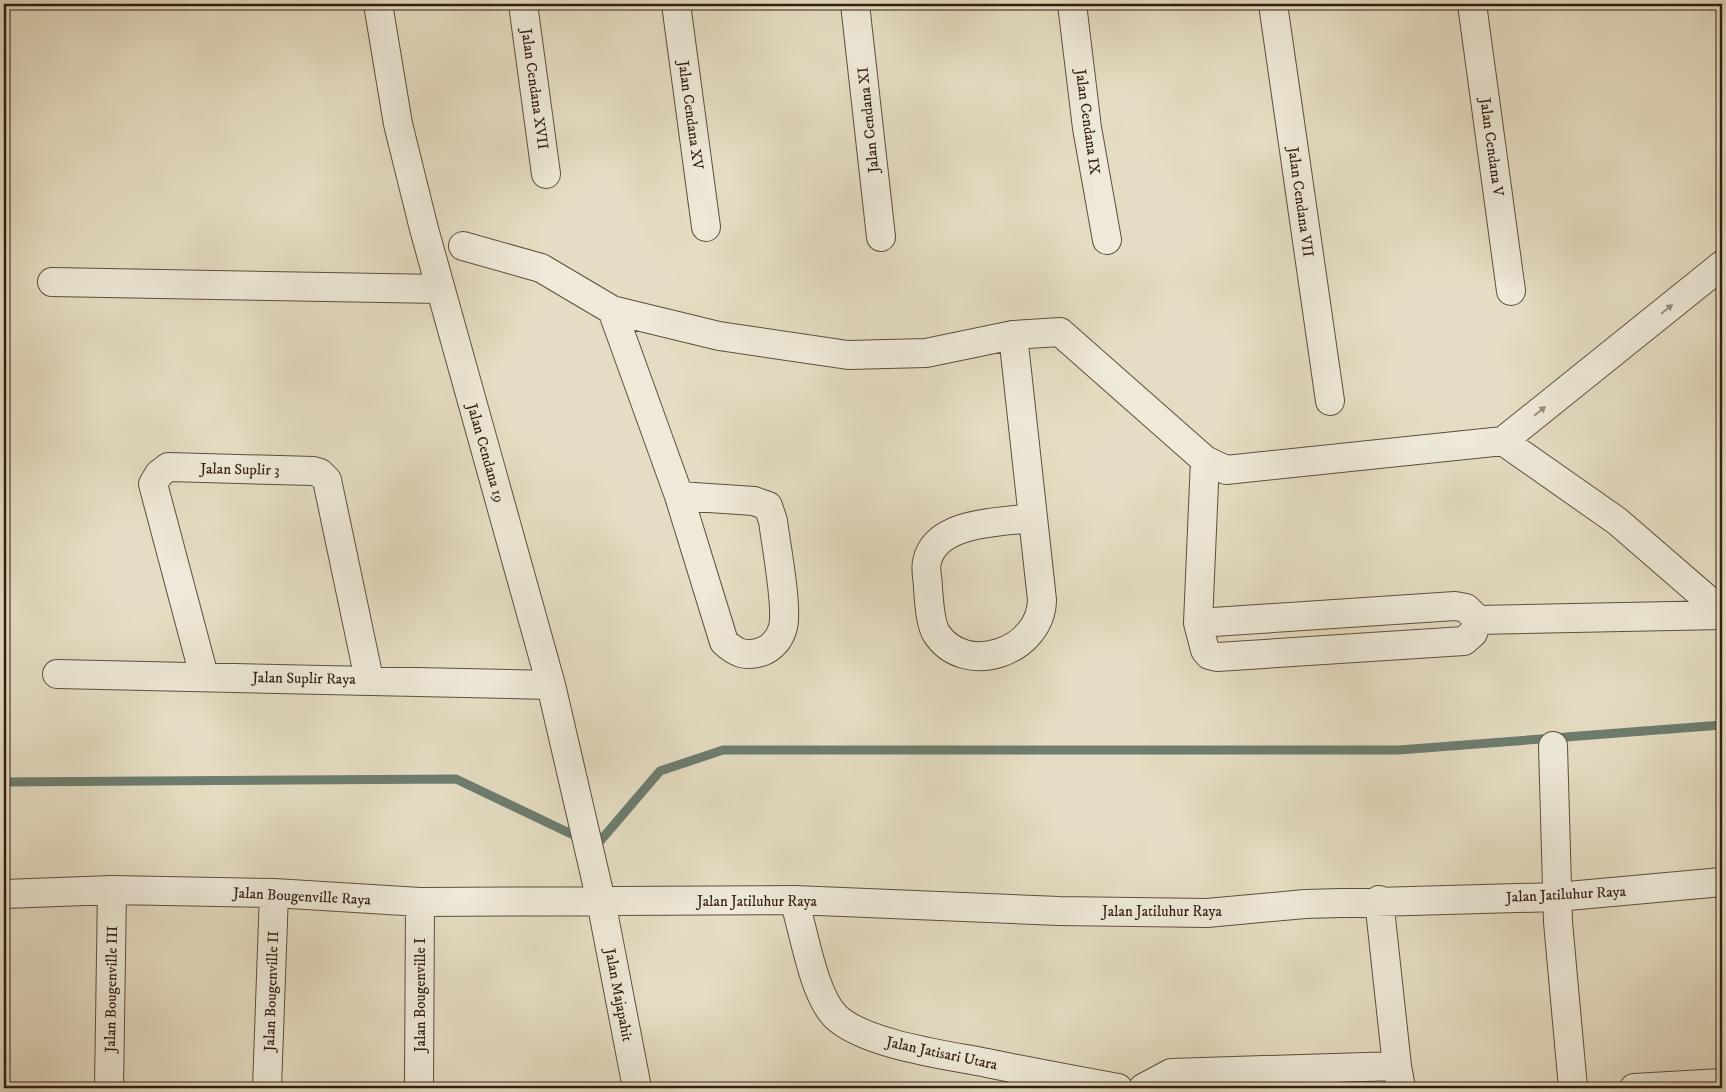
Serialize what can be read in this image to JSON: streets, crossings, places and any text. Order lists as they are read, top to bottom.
{
  "streets": {
    "street": [
      "Jalan Cendana XVII",
      "Jalan Cendana XV",
      "Jalan Cendana XI",
      "Jalan Cendana IX",
      "Jalan Cendana V",
      "Jalan Cendana VII",
      "Jalan Cendana 19",
      "Jalan Suplir 3",
      "Jalan Suplir Raya",
      "Jalan Jatiluhur Raya",
      "Jalan Bougenville Raya",
      "Jalan Bougenville III",
      "Jalan Bougenville II",
      "Jalan Bougenville I",
      "Jalan Majapahit",
      "Jalan Jatisari Utara"
    ]
  },
  "crossings": [
    ["Jalan Cendana 19", "Jalan Suplir Raya"],
    ["Jalan Cendana 19", "Jalan Jatiluhur Raya"],
    ["Jalan Cendana 19", "Jalan Bougenville Raya"],
    ["Jalan Cendana 19", "Jalan Majapahit"],
    ["Jalan Suplir 3", "Jalan Suplir Raya"],
    ["Jalan Jatiluhur Raya", "Jalan Bougenville Raya"],
    ["Jalan Jatiluhur Raya", "Jalan Majapahit"],
    ["Jalan Jatiluhur Raya", "Jalan Jatisari Utara"],
    ["Jalan Bougenville Raya", "Jalan Bougenville III"],
    ["Jalan Bougenville Raya", "Jalan Bougenville II"],
    ["Jalan Bougenville Raya", "Jalan Bougenville I"],
    ["Jalan Bougenville Raya", "Jalan Majapahit"]
  ]
}
